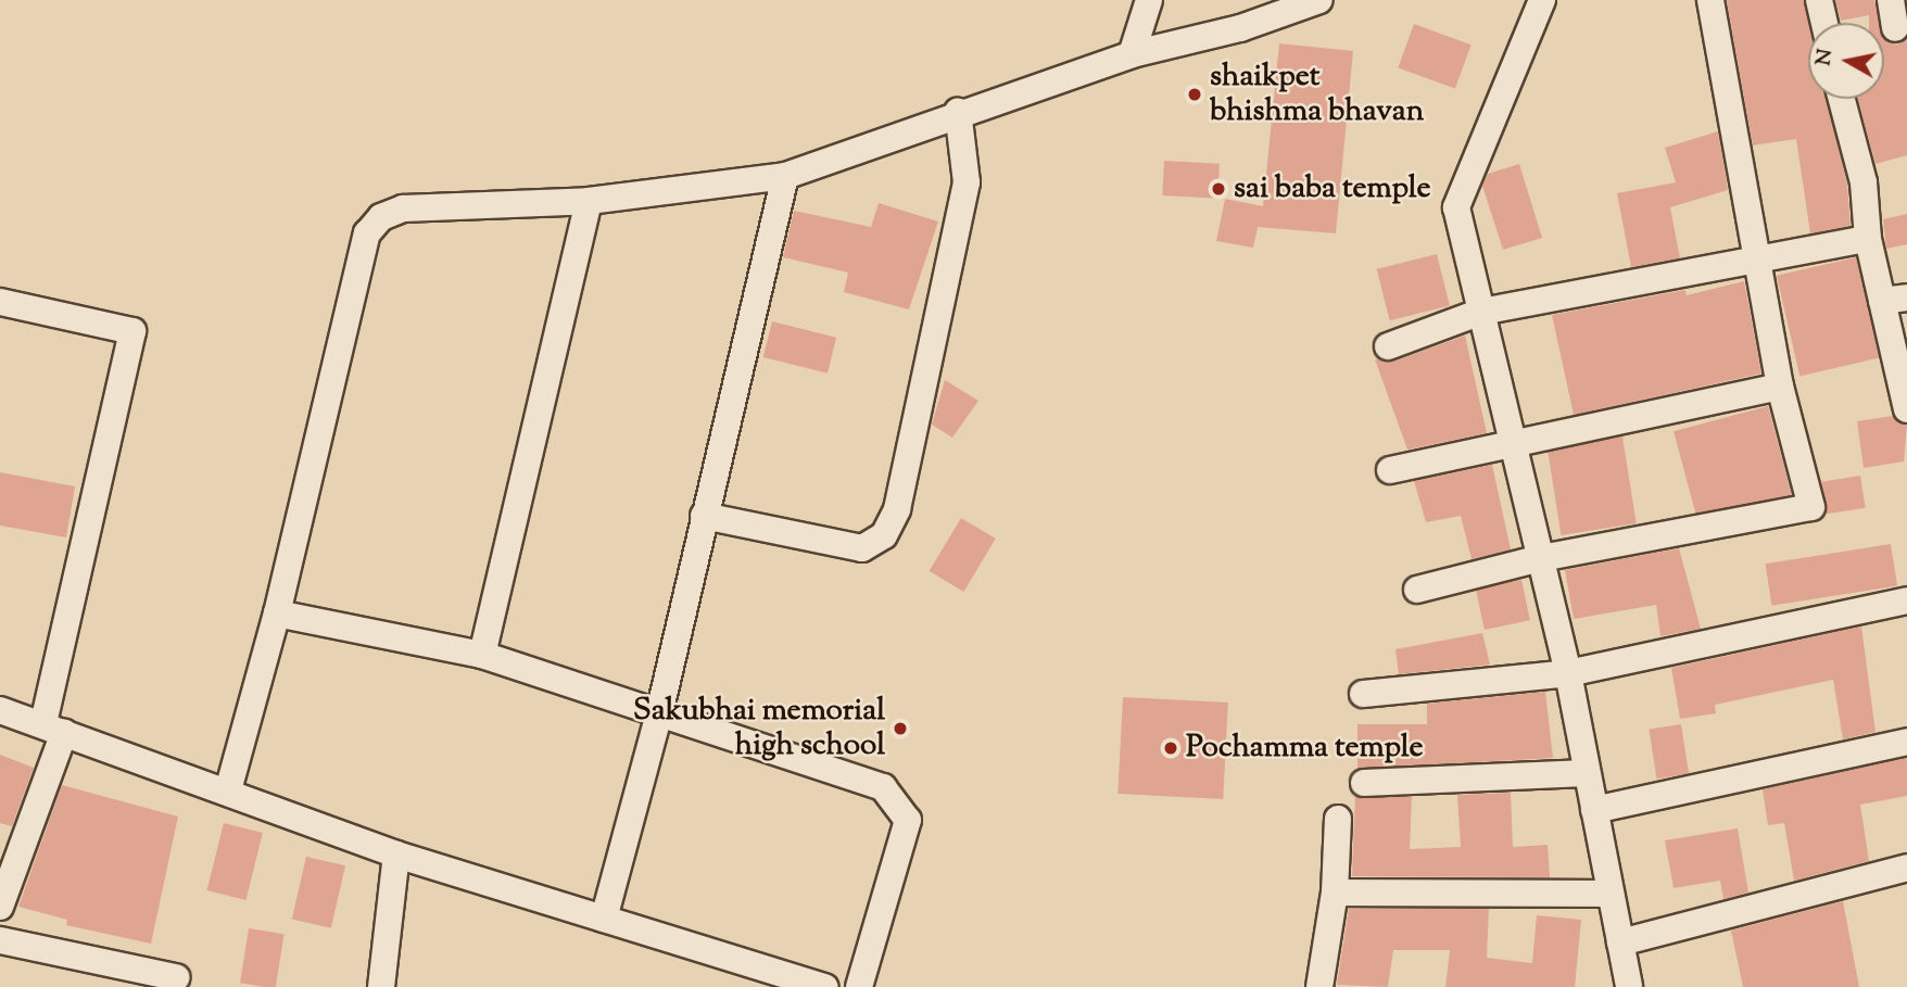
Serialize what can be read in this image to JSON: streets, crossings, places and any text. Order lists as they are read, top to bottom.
{
  "places": [
    "shaikpet bhishma bhavan",
    "sai baba temple",
    "Sakubhai memorial high school",
    "Pochamma temple"
  ],
  "north": "left"
}
